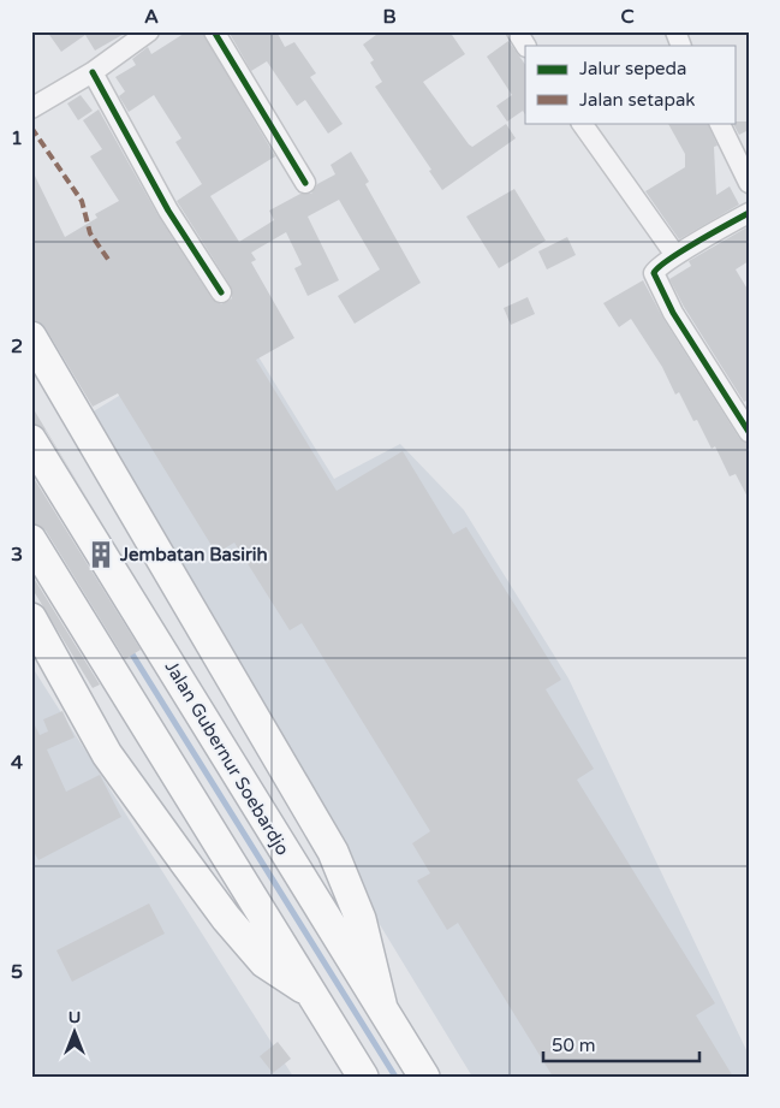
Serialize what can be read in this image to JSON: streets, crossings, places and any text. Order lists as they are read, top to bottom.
{
  "streets": {
    "highway": ["Jalan Gubernur Soebardjo"]
  },
  "places": {
    "building": ["Jembatan Basirih"]
  },
  "legend": ["Jalur sepeda", "Jalan setapak"],
  "scale_bar": "50 m",
  "north": "top",
  "grid": {
    "columns": ["A", "B", "C"],
    "rows": [
      "1",
      "2",
      "3",
      "4",
      "5"
    ]
  }
}
